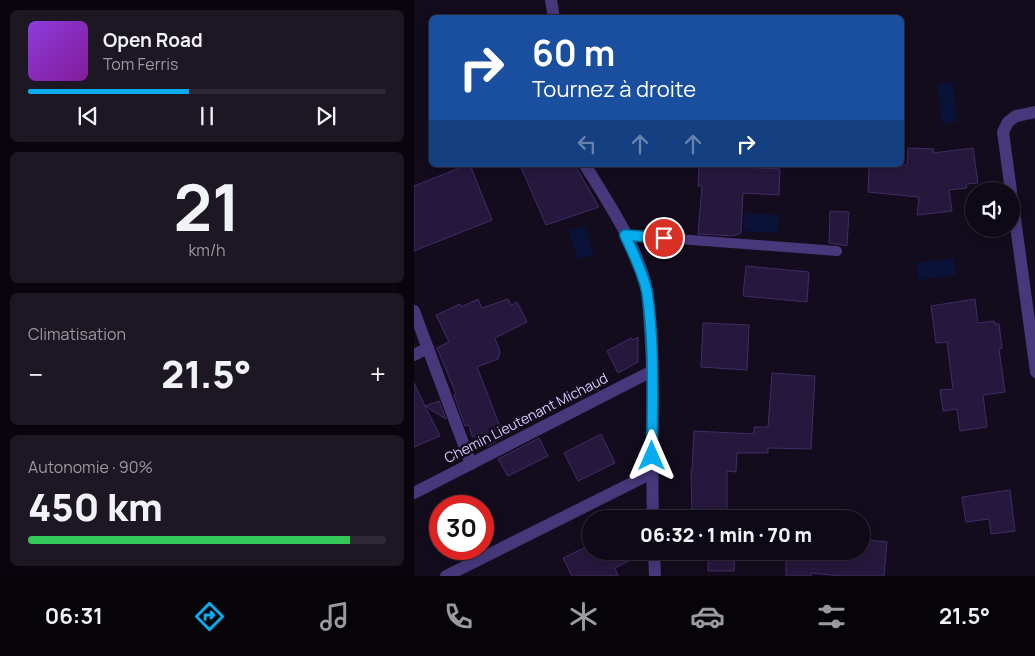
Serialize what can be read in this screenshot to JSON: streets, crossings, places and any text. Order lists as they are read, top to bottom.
{
  "streets": {
    "street": ["Chemin Lieutenant Michaud"]
  },
  "page": {
    "turn": ["60 m", "Tournez à droite"],
    "song": ["Open Road", "Tom Ferris"],
    "tile": [
      ["21", "km/h"],
      "Climatisation",
      ["Autonomie · 90%", "450 km"]
    ],
    "heat": ["−", "21.5°", "+"],
    "limit": "30",
    "trip": "06:32 · 1 min · 70 m",
    "tabs": ["06:31", "21.5°"]
  }
}
